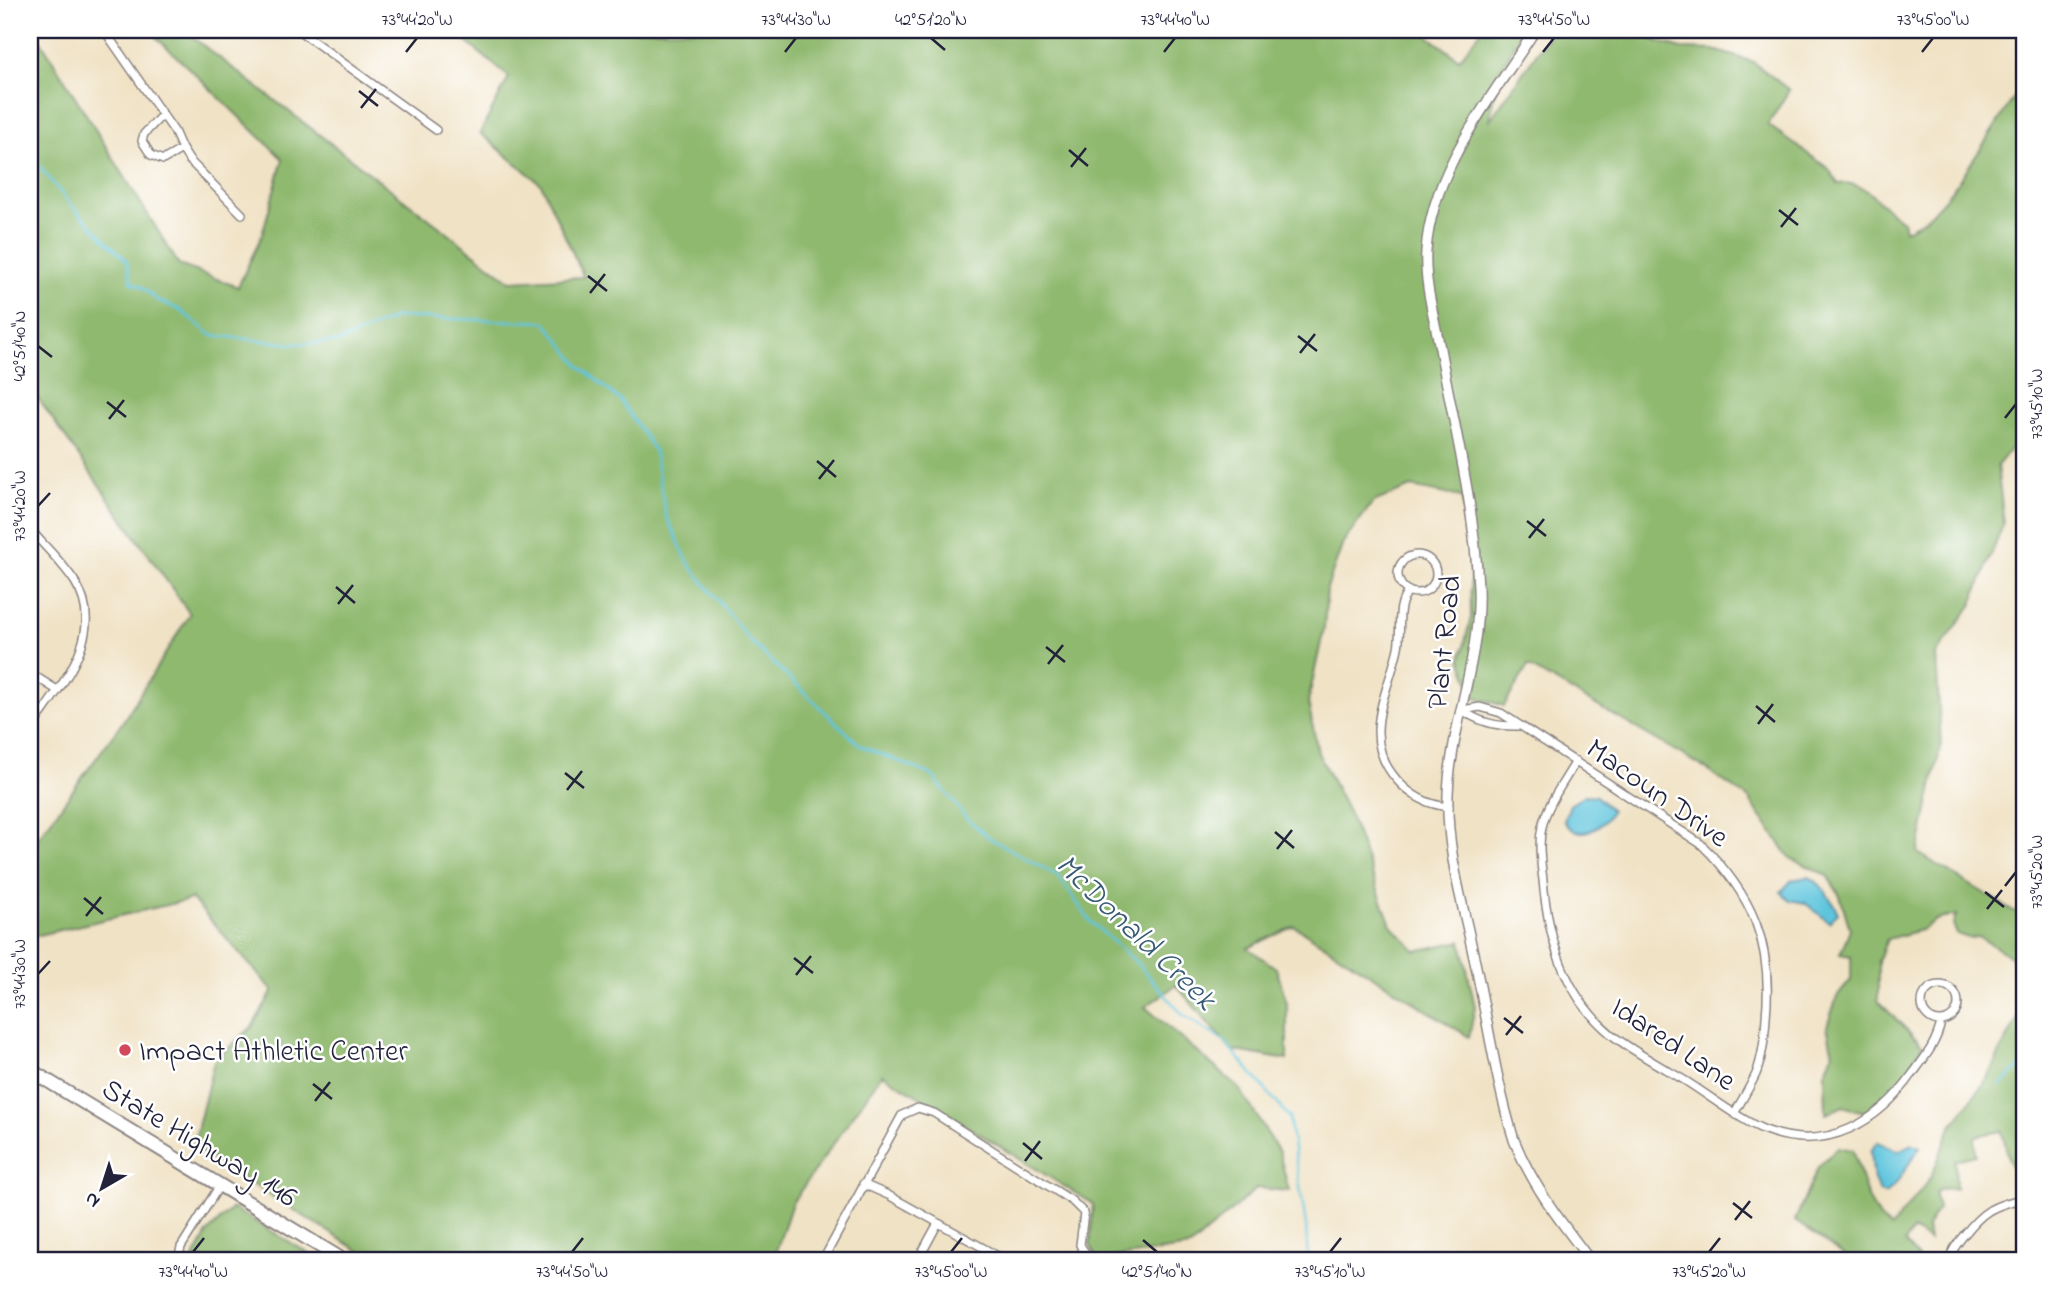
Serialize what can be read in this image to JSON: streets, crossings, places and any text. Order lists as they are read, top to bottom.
{
  "streets": {
    "main road": ["State Highway 146"],
    "street": ["Plant Road", "Macoun Drive", "Idared Lane"]
  },
  "crossings": [
    ["Plant Road", "Macoun Drive"],
    ["Macoun Drive", "Idared Lane"]
  ],
  "water": ["McDonald Creek"],
  "places": ["Impact Athletic Center"],
  "north": "bottom left",
  "coordinates": [
    "73°44'20\"W",
    "73°44'30\"W",
    "42°51'20\"N",
    "73°44'40\"W",
    "73°44'50\"W",
    "73°45'00\"W",
    "42°51'40\"N",
    "73°45'10\"W",
    "73°45'20\"W"
  ]
}
